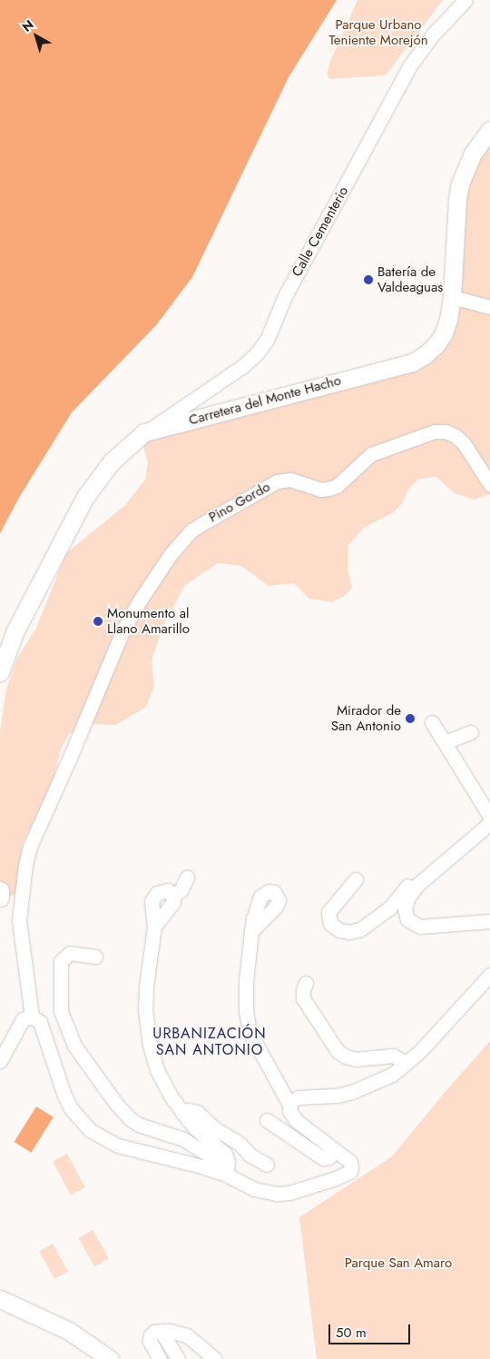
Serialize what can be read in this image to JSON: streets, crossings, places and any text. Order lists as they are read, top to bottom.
{
  "streets": {
    "main road": ["Carretera del Monte Hacho"],
    "street": ["Calle Cementerio", "Pino Gordo"]
  },
  "crossings": [
    ["Calle Cementerio", "Carretera del Monte Hacho"]
  ],
  "districts": ["URBANIZACIÓN SAN ANTONIO"],
  "parks": ["Parque Urbano Teniente Morejón", "Parque San Amaro"],
  "places": ["Batería de Valdeaguas", "Monumento al Llano Amarillo", "Mirador de San Antonio"],
  "scale_bar": "50 m",
  "north": "top left"
}
